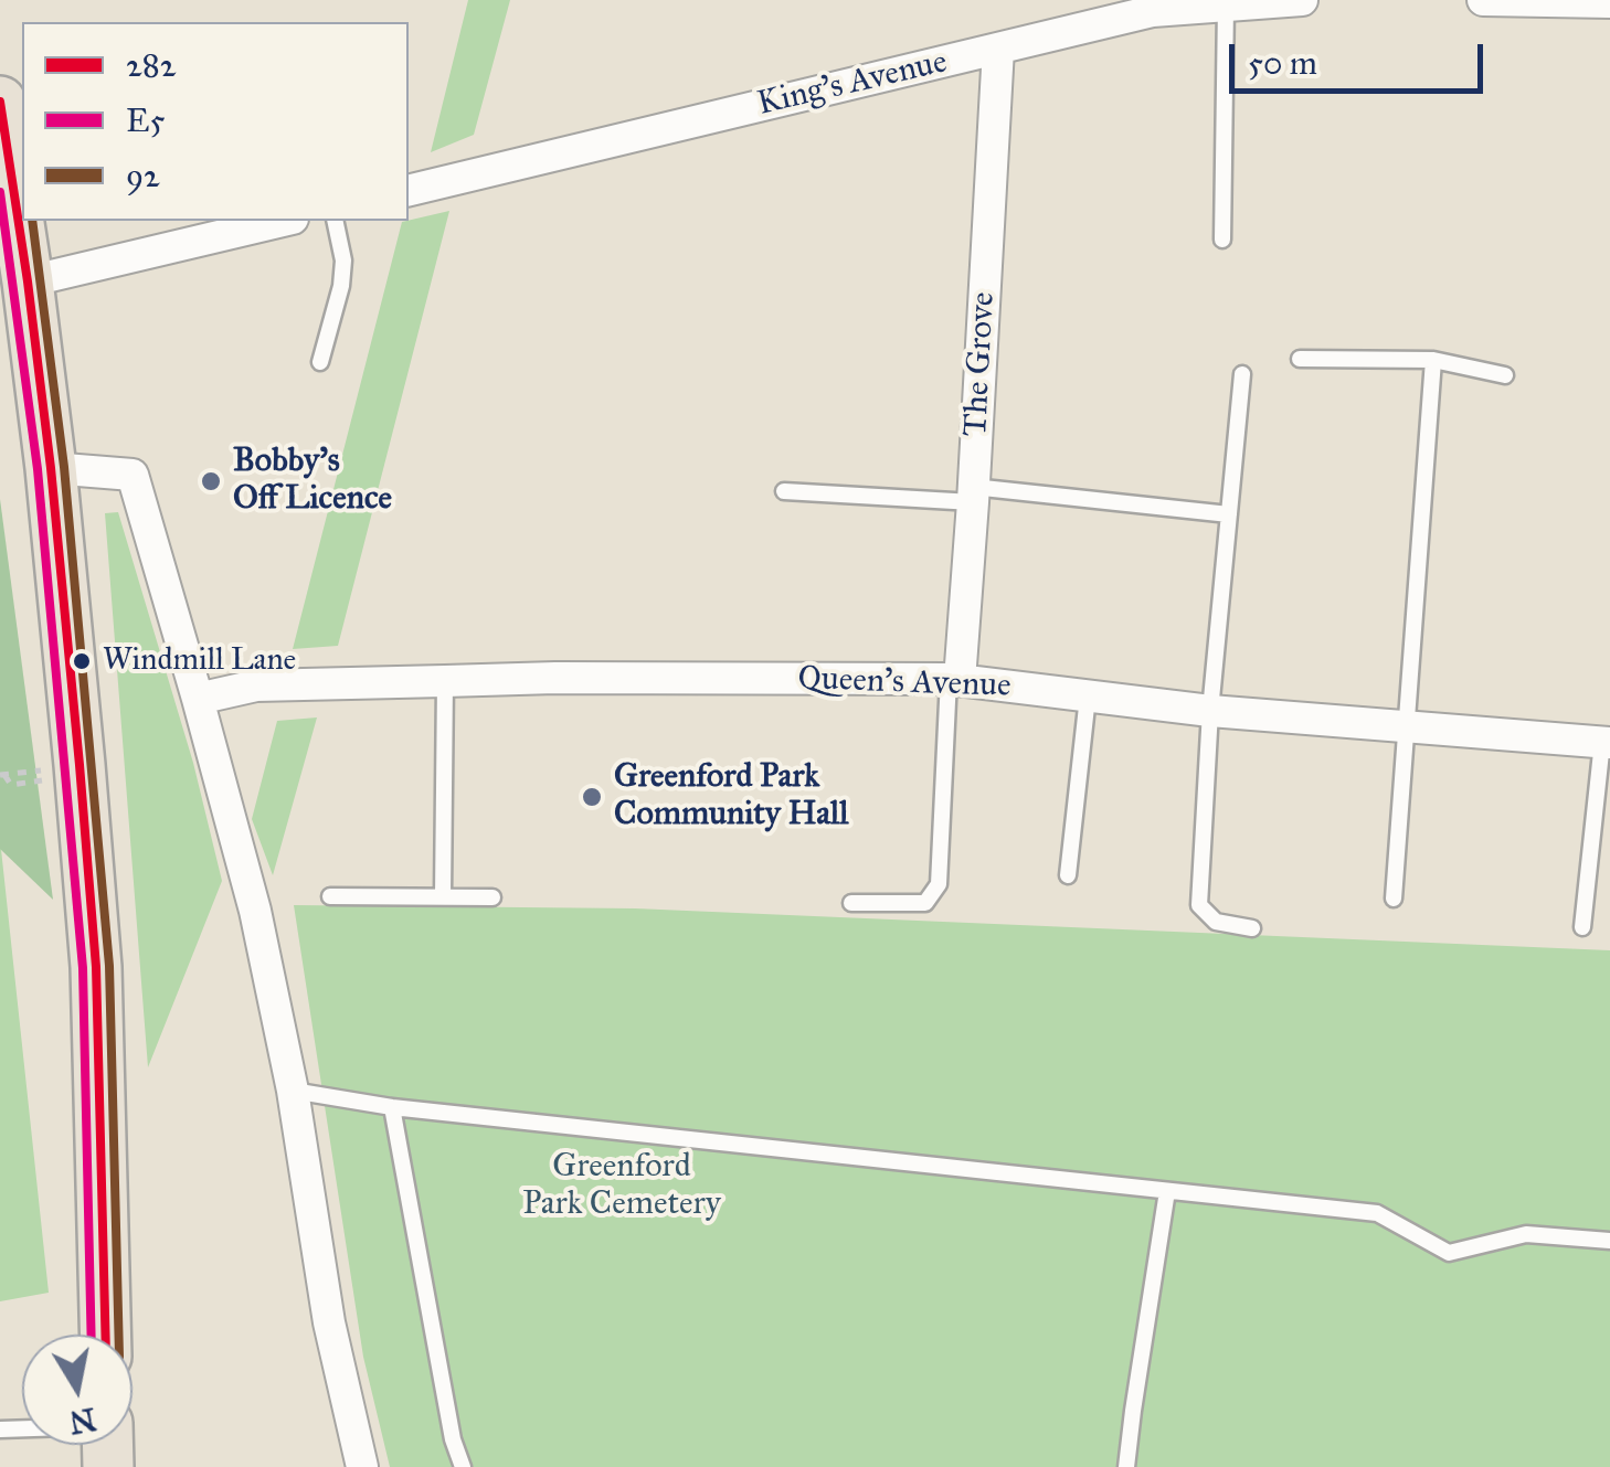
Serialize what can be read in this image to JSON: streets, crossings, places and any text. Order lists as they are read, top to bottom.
{
  "streets": {
    "street": ["King's Avenue", "The Grove", "Queen's Avenue"]
  },
  "crossings": [
    ["King's Avenue", "The Grove"],
    ["The Grove", "Queen's Avenue"]
  ],
  "parks": ["Greenford Park Cemetery"],
  "places": ["Bobby's Off Licence", "Windmill Lane", "Greenford Park Community Hall"],
  "lines": ["transit line 282", "transit line E5", "transit line 92"],
  "legend": ["282", "E5", "92"],
  "scale_bar": "50 m",
  "north": "bottom"
}
